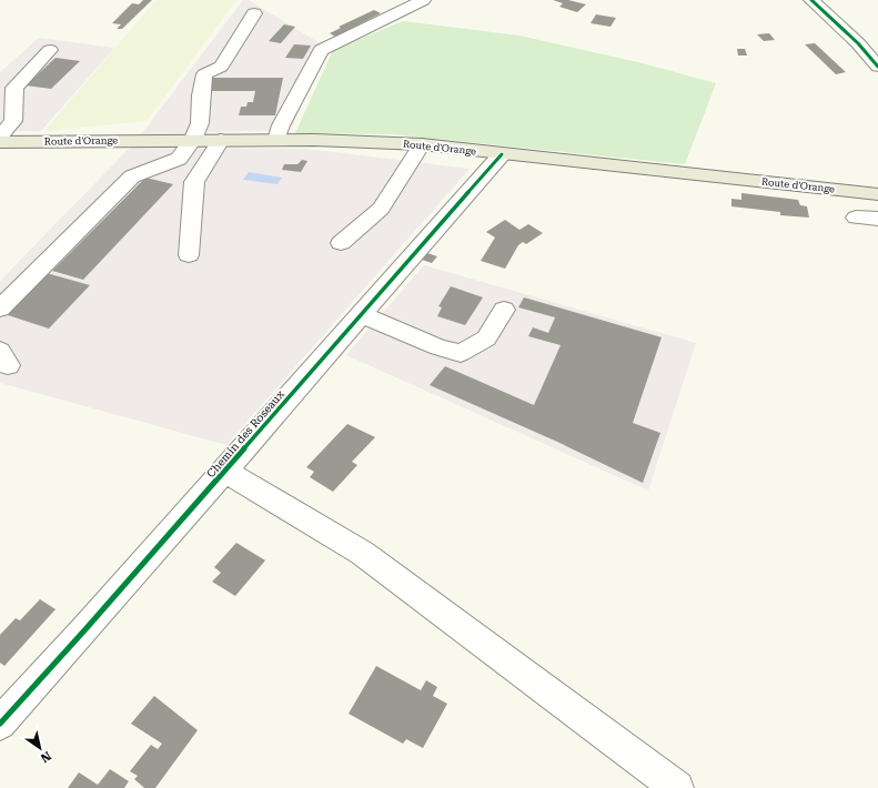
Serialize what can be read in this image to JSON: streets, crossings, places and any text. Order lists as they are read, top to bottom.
{
  "streets": {
    "main road": ["Route d'Orange"],
    "street": ["Chemin des Roseaux"]
  },
  "crossings": [
    ["Route d'Orange", "Chemin des Roseaux"]
  ],
  "north": "bottom right"
}
